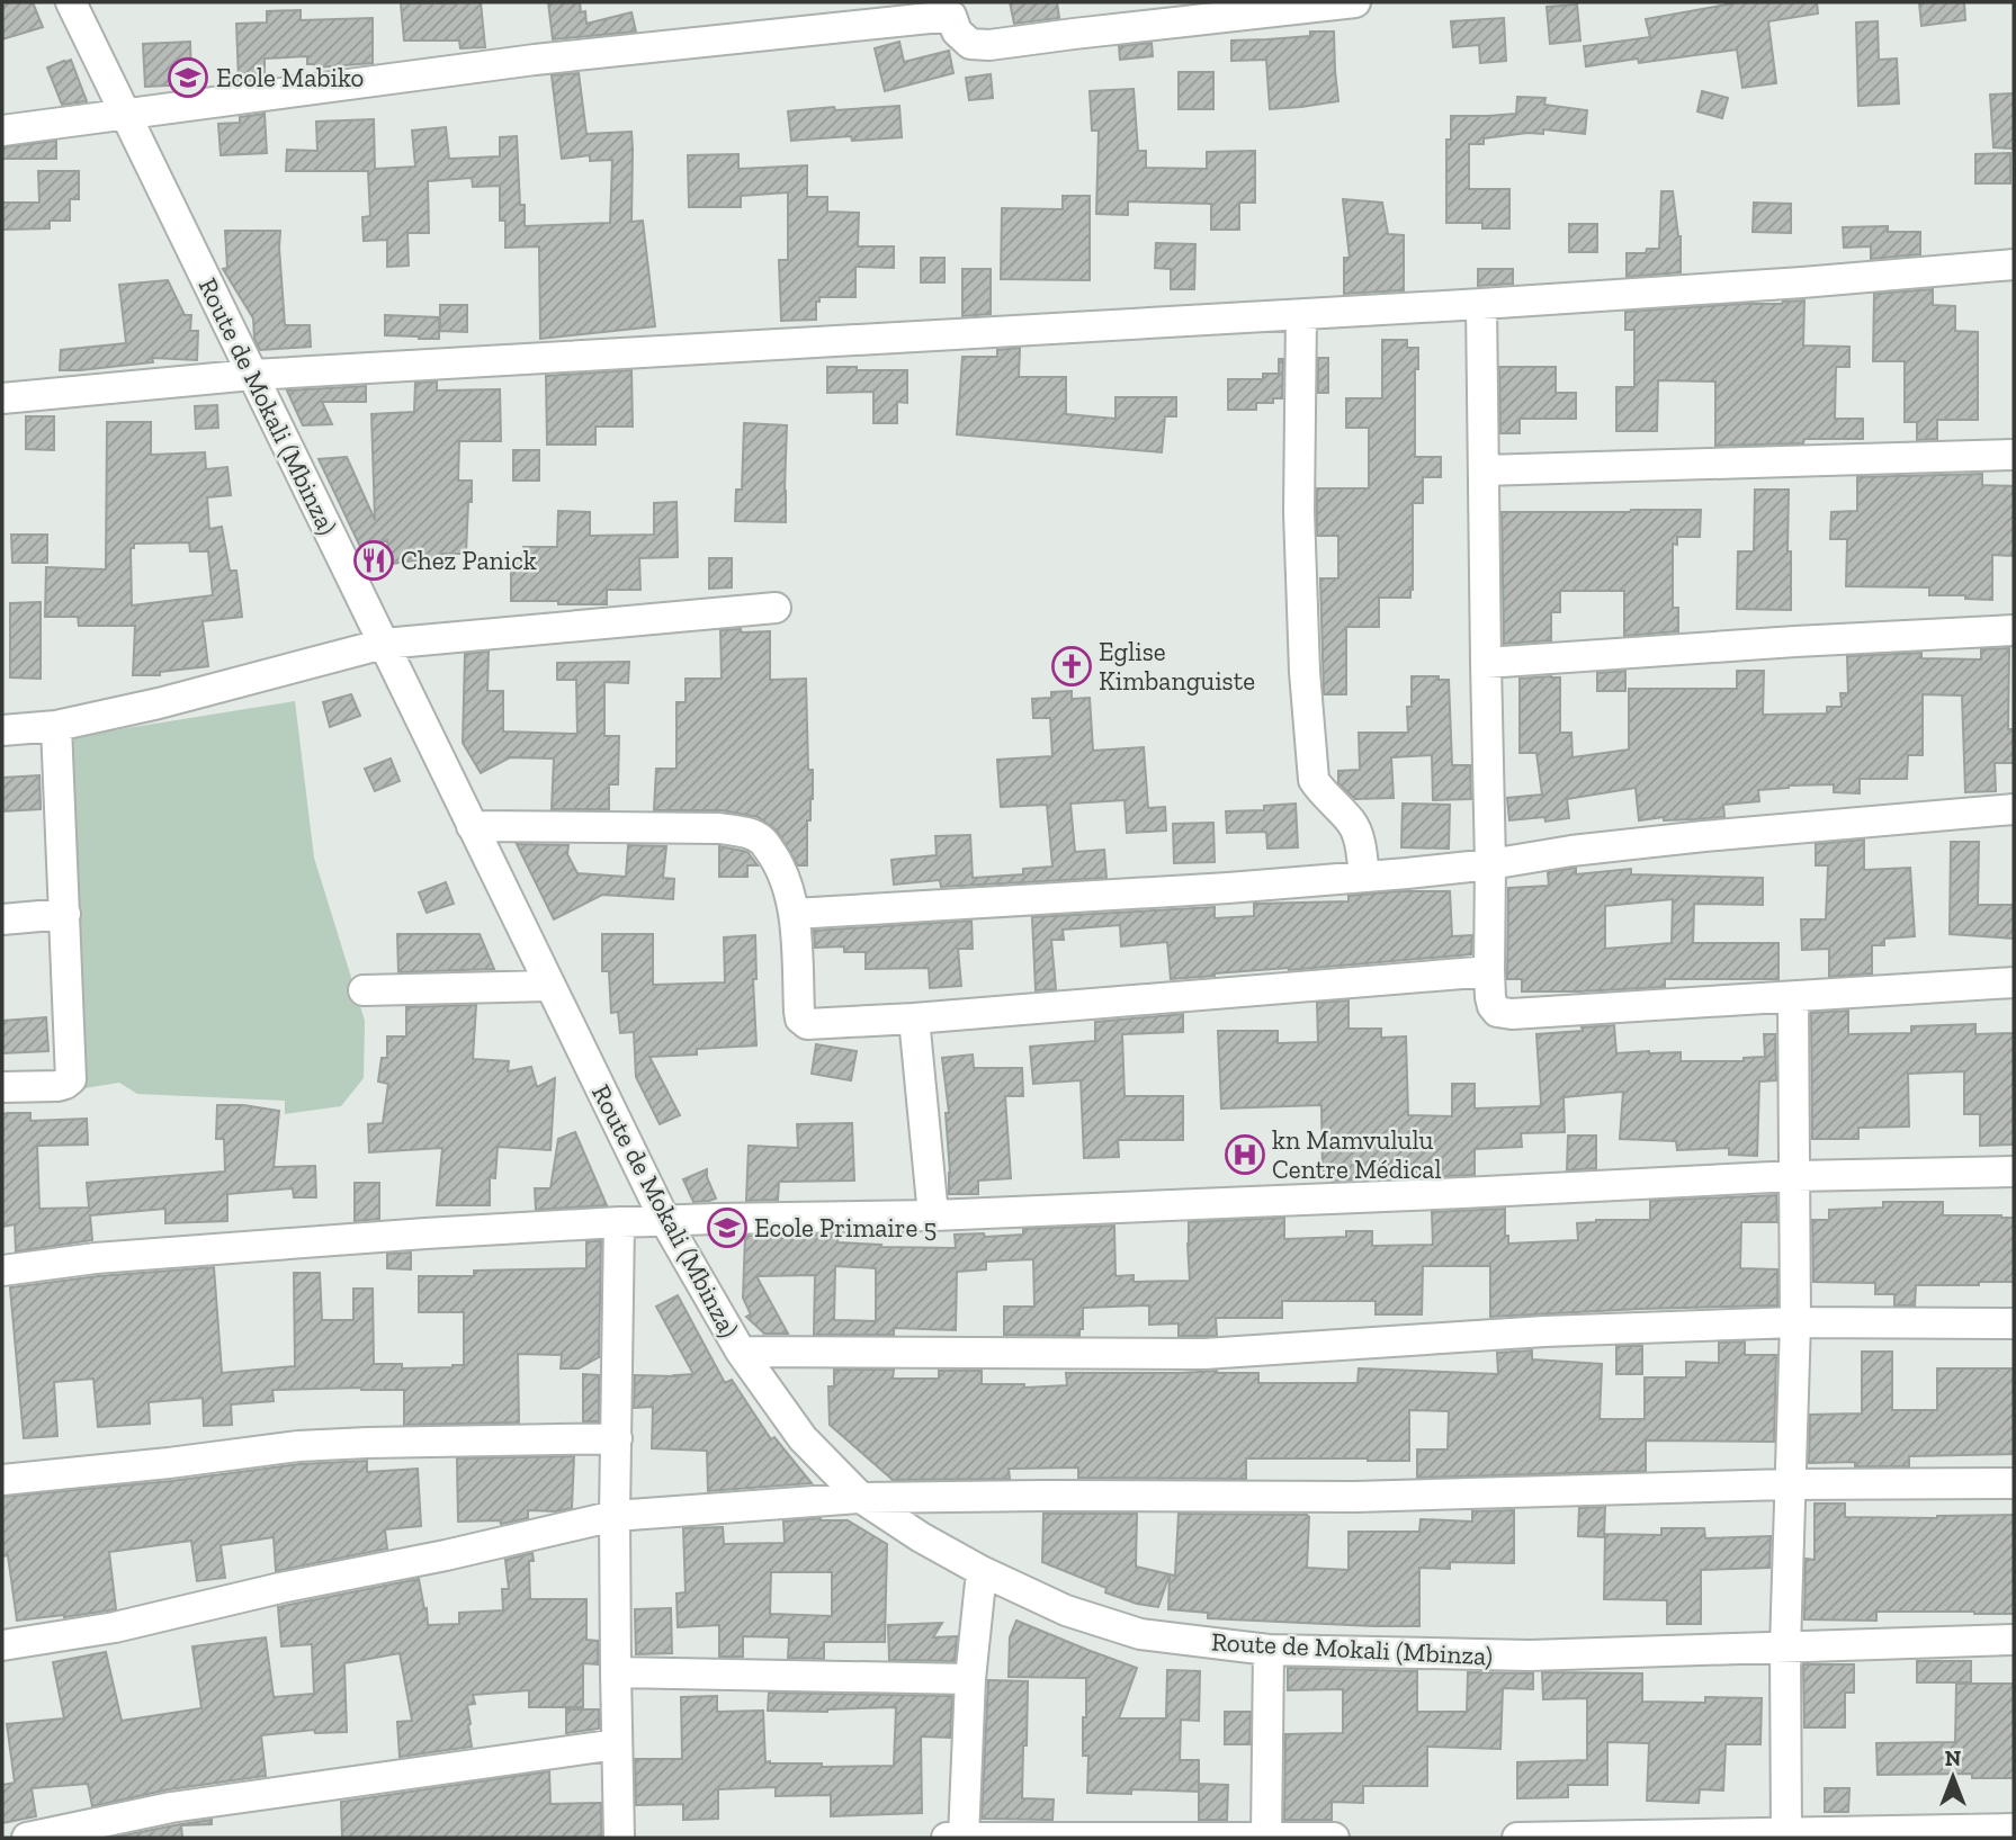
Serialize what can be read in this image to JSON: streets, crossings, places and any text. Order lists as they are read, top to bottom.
{
  "streets": {
    "street": ["Route de Mokali (Mbinza)"]
  },
  "places": {
    "school or university": ["Ecole Mabiko", "Ecole Primaire 5"],
    "restaurant": ["Chez Panick"],
    "church": ["Eglise Kimbanguiste"],
    "hospital": ["kn Mamvululu Centre Médical"]
  },
  "north": "top"
}
